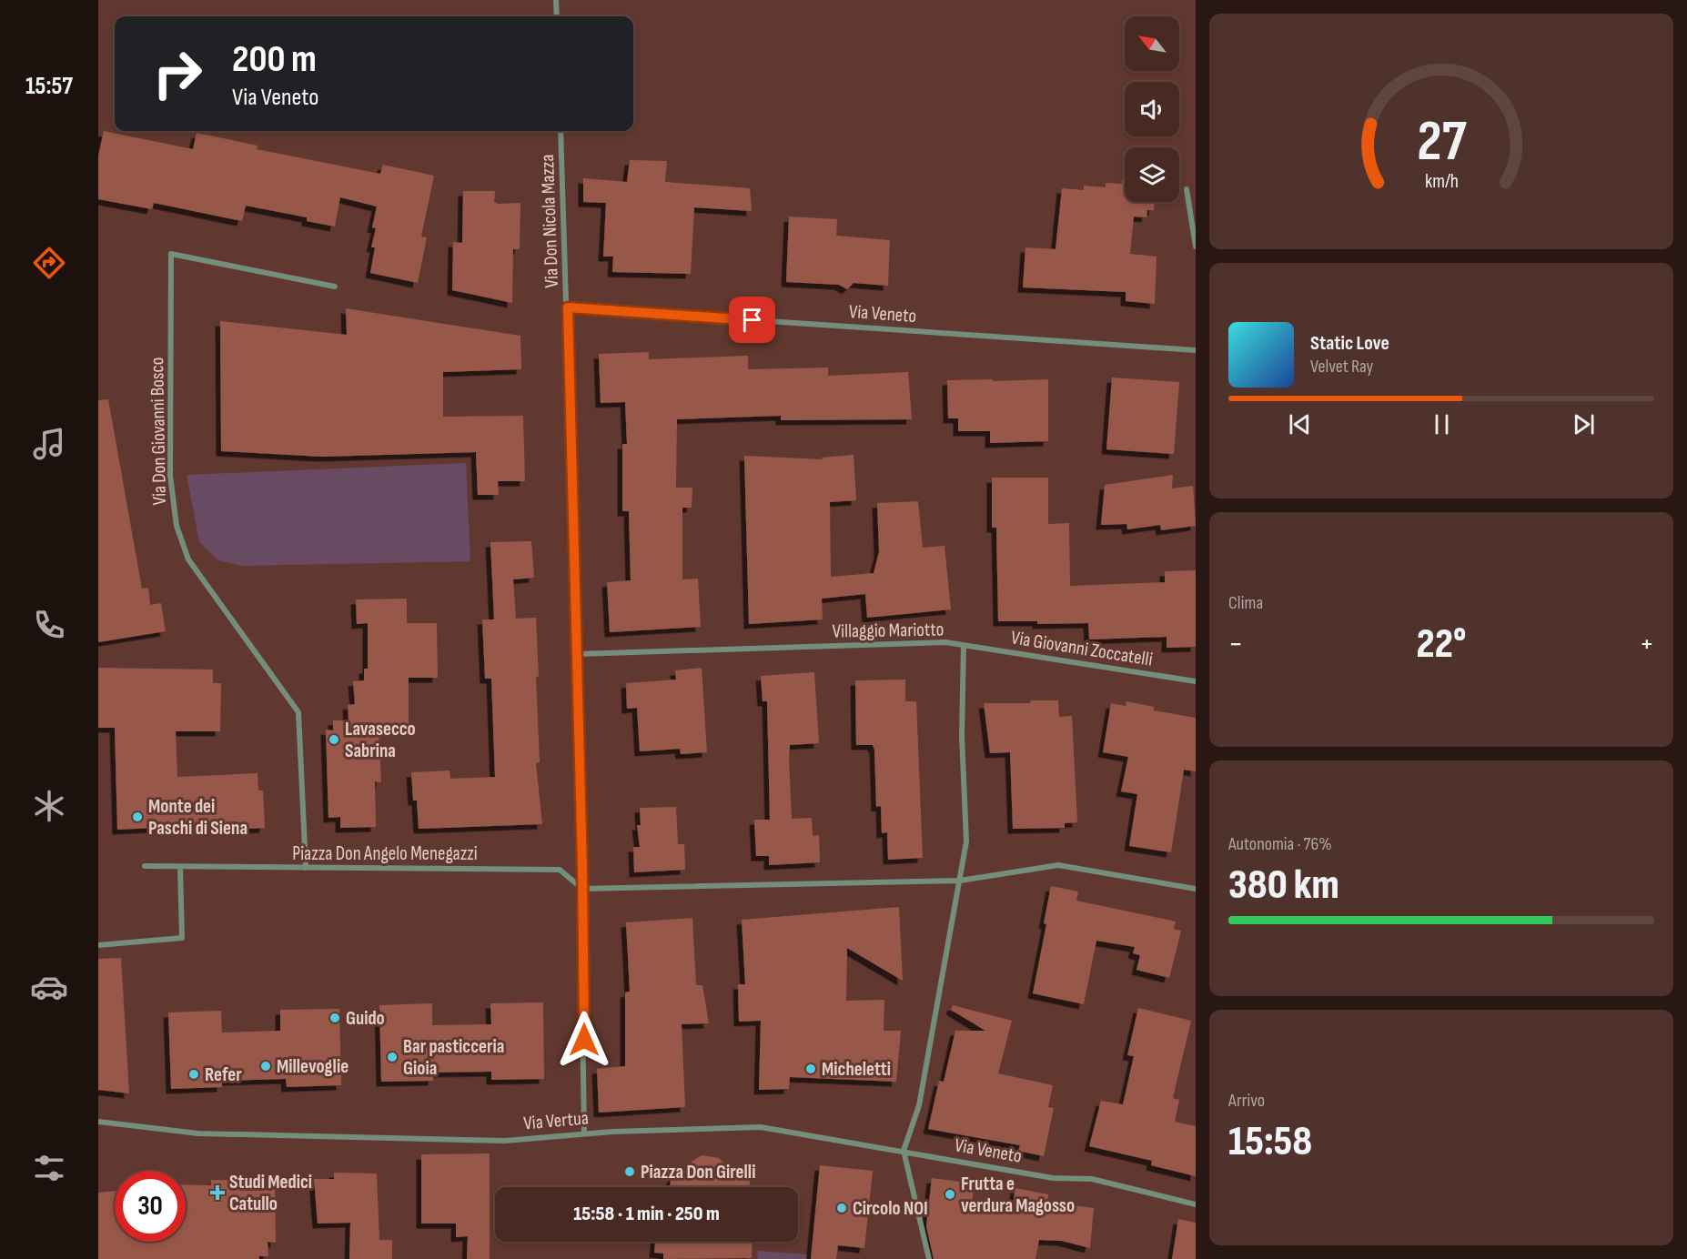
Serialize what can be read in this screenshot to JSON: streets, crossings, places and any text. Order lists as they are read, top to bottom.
{
  "streets": {
    "street": [
      "Via Don Nicola Mazza",
      "Via Veneto",
      "Via Don Giovanni Bosco",
      "Villaggio Mariotto",
      "Via Giovanni Zoccatelli",
      "Piazza Don Angelo Menegazzi",
      "Via Vertua"
    ]
  },
  "crossings": [
    ["Via Don Nicola Mazza", "Via Veneto"],
    ["Via Don Nicola Mazza", "Villaggio Mariotto"],
    ["Via Don Nicola Mazza", "Piazza Don Angelo Menegazzi"],
    ["Via Don Nicola Mazza", "Via Vertua"],
    ["Via Veneto", "Villaggio Mariotto"],
    ["Via Veneto", "Via Vertua"],
    ["Via Don Giovanni Bosco", "Piazza Don Angelo Menegazzi"],
    ["Villaggio Mariotto", "Via Giovanni Zoccatelli"],
    ["Villaggio Mariotto", "Via Vertua"]
  ],
  "places": {
    "other": [
      "Lavasecco Sabrina",
      "Monte dei Paschi di Siena",
      "Guido",
      "Bar pasticceria Gioia",
      "Millevoglie",
      "Micheletti",
      "Refer",
      "Piazza Don Girelli",
      "Frutta e verdura Magosso",
      "Circolo NOI"
    ],
    "health": ["Studi Medici Catullo"]
  },
  "north": "top left",
  "page": {
    "tabs": "15:57",
    "turn": ["200 m", "Via Veneto"],
    "song": ["Static Love", "Velvet Ray"],
    "tile": [
      "Clima",
      ["Autonomia · 76%", "380 km"],
      ["Arrivo", "15:58"]
    ],
    "heat": ["−", "22°", "+"],
    "limit": "30",
    "trip": "15:58 · 1 min · 250 m",
    "gauge": ["27", "km/h"]
  }
}
